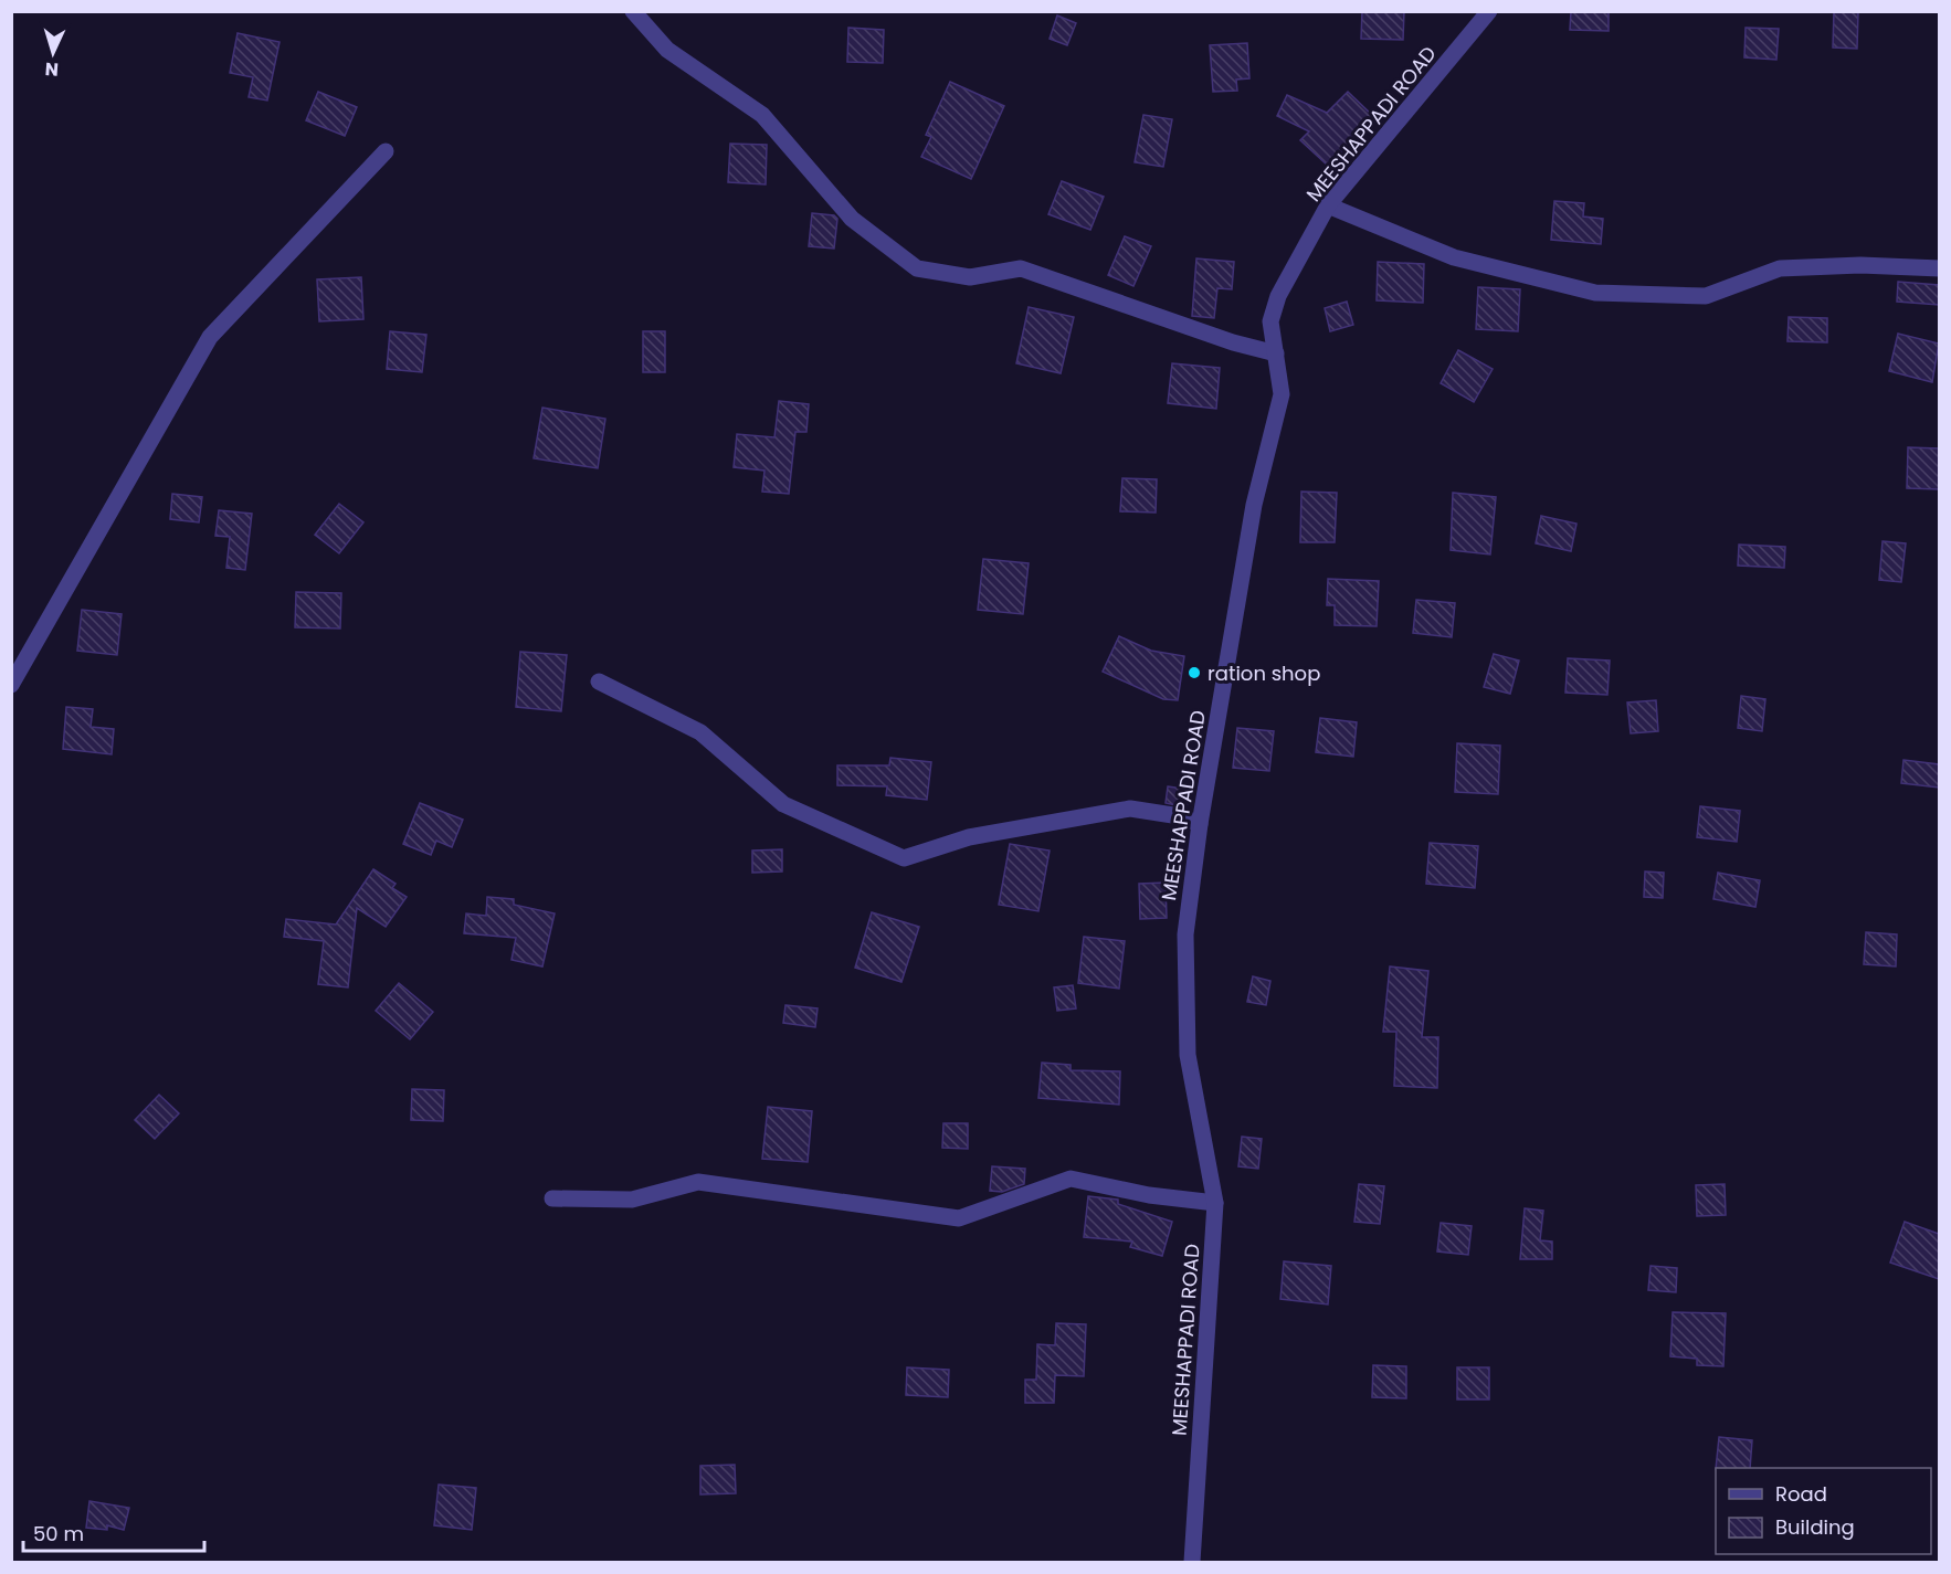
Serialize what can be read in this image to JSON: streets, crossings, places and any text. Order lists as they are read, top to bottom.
{
  "streets": {
    "street": ["MEESHAPPADI ROAD"]
  },
  "places": ["ration shop"],
  "legend": ["Road", "Building"],
  "scale_bar": "50 m",
  "north": "bottom"
}
